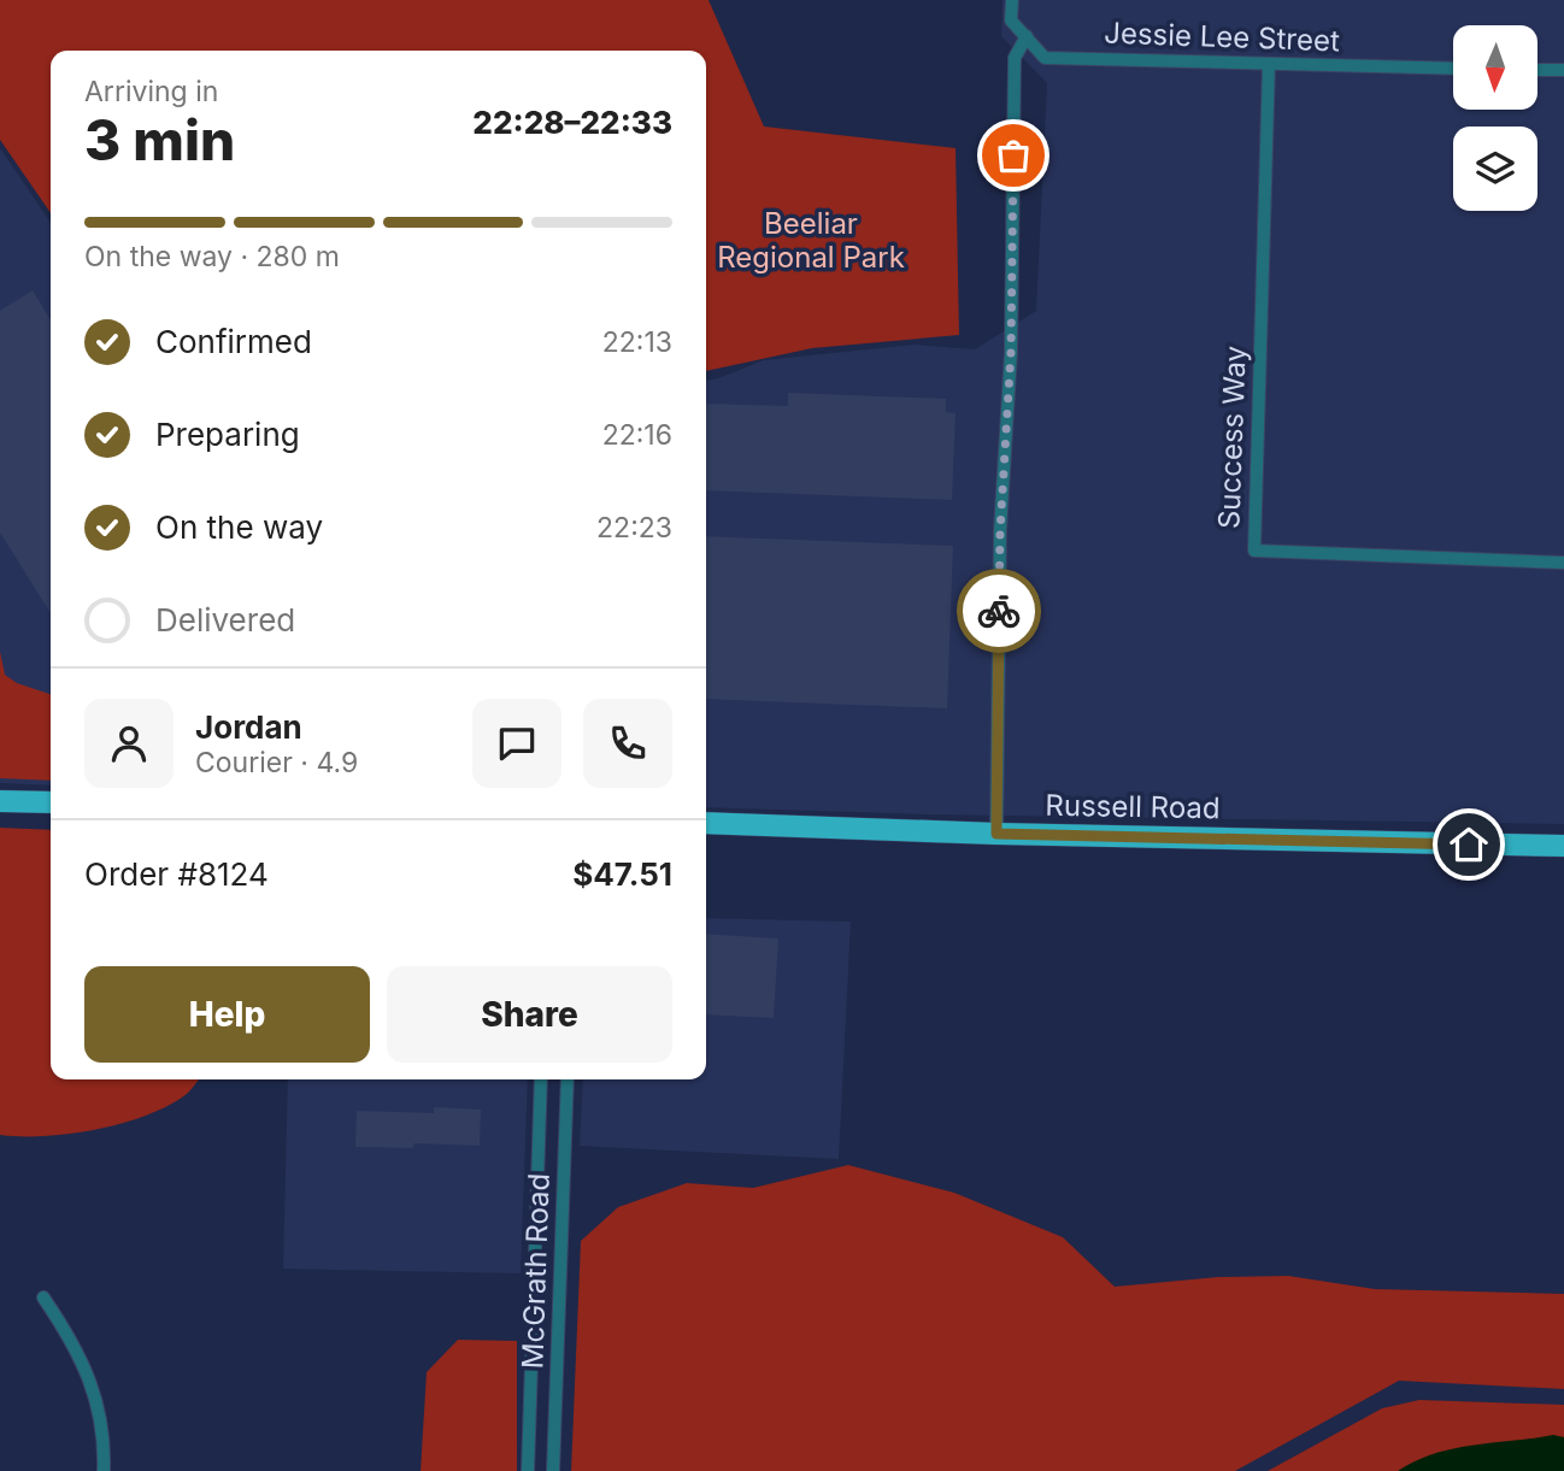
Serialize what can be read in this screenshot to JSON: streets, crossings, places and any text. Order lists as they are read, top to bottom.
{
  "streets": {
    "main road": ["Russell Road"],
    "street": ["Jessie Lee Street", "Success Way", "McGrath Road"]
  },
  "crossings": [
    ["Jessie Lee Street", "Success Way"]
  ],
  "parks": ["Beeliar Regional Park"],
  "north": "bottom",
  "page": {
    "heading": ["3 min", "Arriving in", "22:28–22:33"],
    "panel": [
      "Jordan",
      "Courier · 4.9",
      "Order #8124",
      "$47.51"
    ],
    "bar": "On the way · 280 m",
    "list": [
      ["Confirmed", "22:13"],
      ["Preparing", "22:16"],
      ["On the way", "22:23"],
      "Delivered"
    ],
    "buttons": ["Help", "Share"]
  }
}
